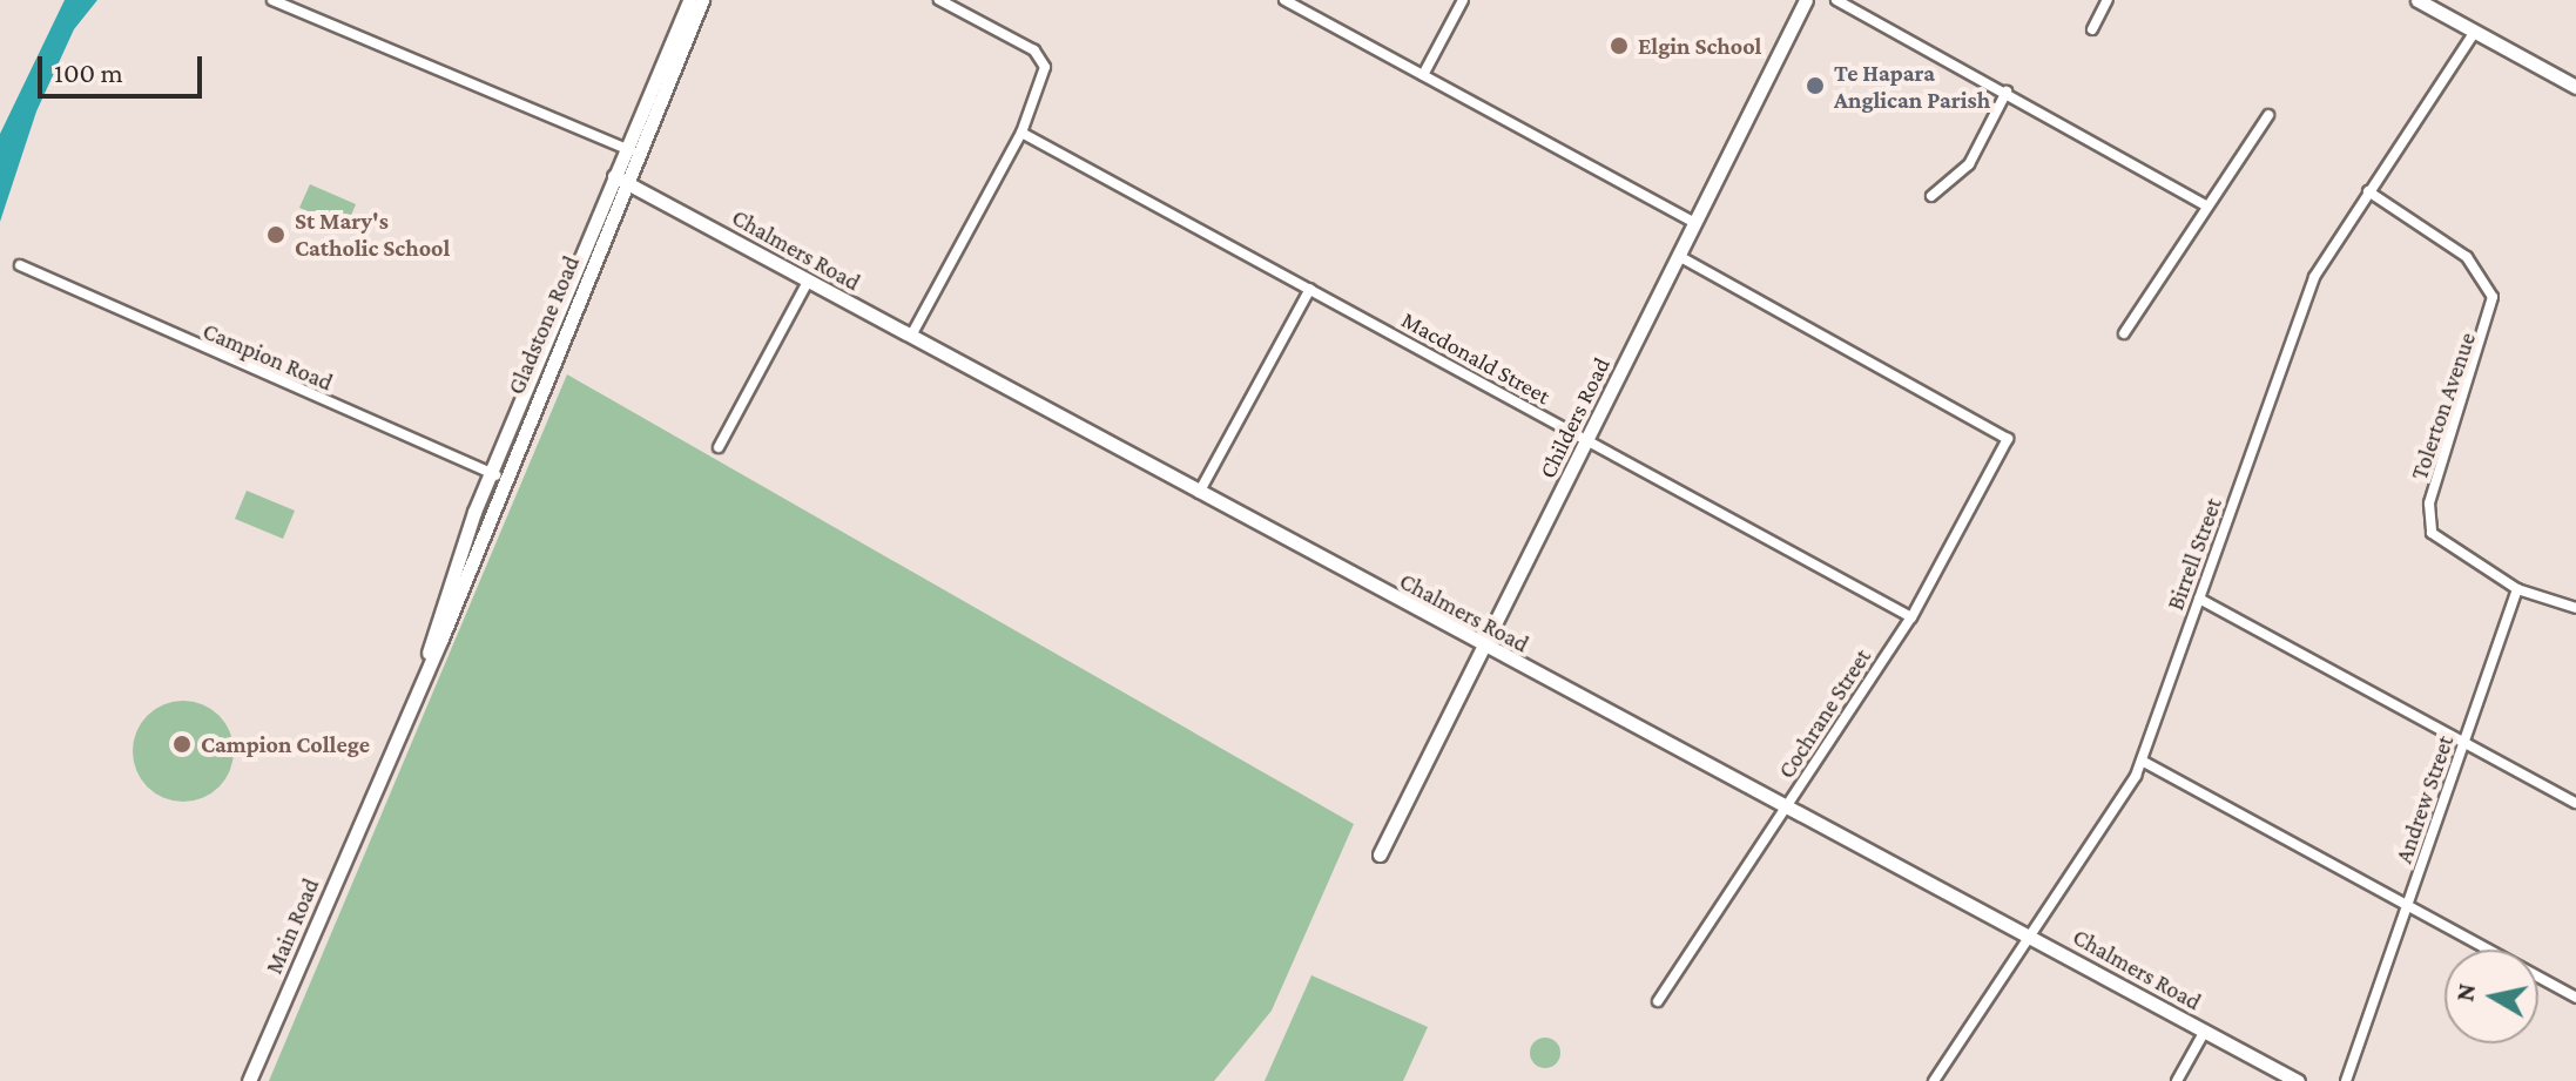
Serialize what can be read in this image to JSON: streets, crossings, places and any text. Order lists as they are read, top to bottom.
{
  "streets": {
    "street": [
      "Chalmers Road",
      "Gladstone Road",
      "Campion Road",
      "Macdonald Street",
      "Tolerton Avenue",
      "Childers Road",
      "Birrell Street",
      "Cochrane Street",
      "Andrew Street",
      "Main Road"
    ]
  },
  "crossings": [
    ["Chalmers Road", "Gladstone Road"],
    ["Chalmers Road", "Childers Road"],
    ["Chalmers Road", "Birrell Street"],
    ["Chalmers Road", "Cochrane Street"],
    ["Gladstone Road", "Campion Road"],
    ["Gladstone Road", "Main Road"],
    ["Macdonald Street", "Childers Road"],
    ["Macdonald Street", "Cochrane Street"],
    ["Tolerton Avenue", "Birrell Street"],
    ["Tolerton Avenue", "Andrew Street"],
    ["Childers Road", "Cochrane Street"]
  ],
  "places": [
    "Elgin School",
    "Te Hapara Anglican Parish",
    "St Mary's Catholic School",
    "Campion College"
  ],
  "scale_bar": "100 m",
  "north": "left"
}
